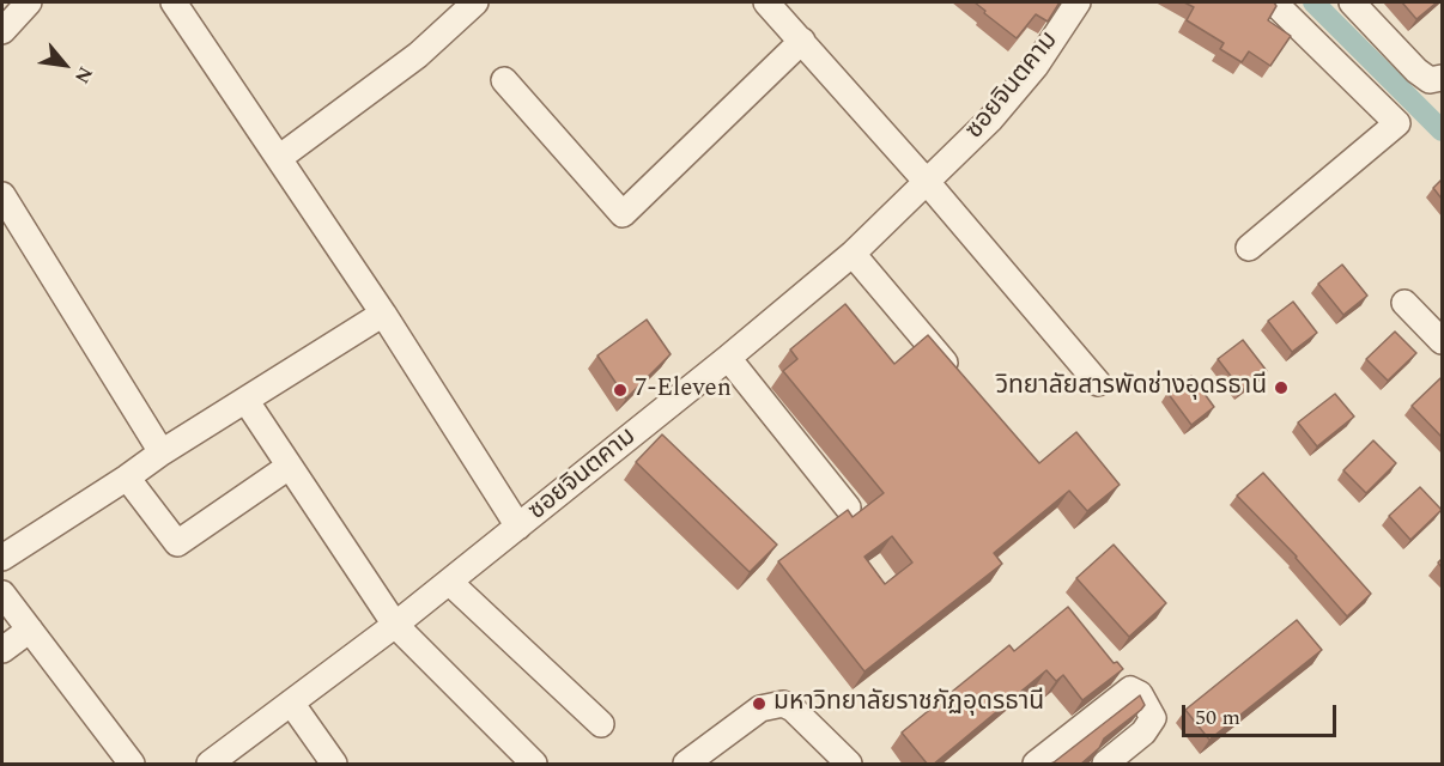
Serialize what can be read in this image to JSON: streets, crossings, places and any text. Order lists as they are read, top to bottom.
{
  "streets": {
    "street": ["ซอยจินตคาม"]
  },
  "places": ["วิทยาลัยสารพัดช่างอุดรธานี", "7-Eleven", "มหาวิทยาลัยราชภัฏอุดรธานี"],
  "scale_bar": "50 m",
  "north": "bottom right"
}
